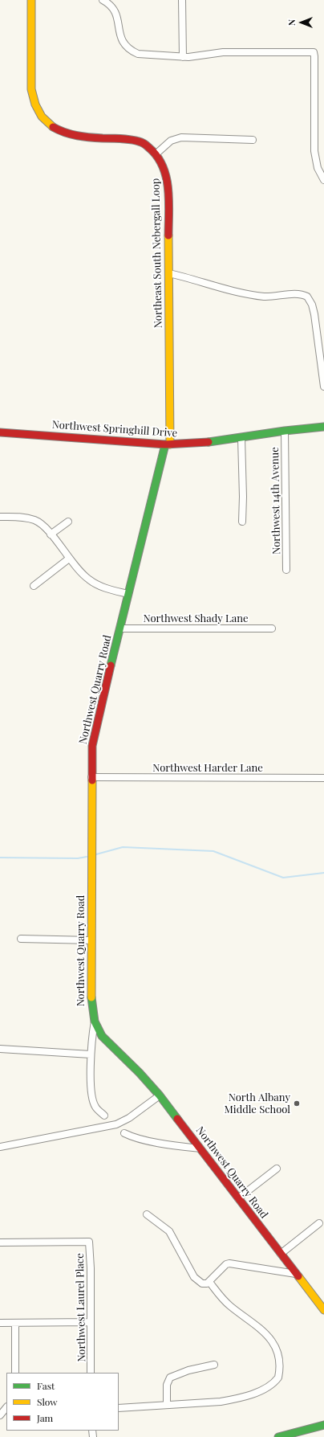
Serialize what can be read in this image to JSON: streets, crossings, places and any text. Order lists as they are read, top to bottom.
{
  "streets": {
    "street": [
      "Northeast South Nebergall Loop",
      "Northwest Springhill Drive",
      "Northwest 14th Avenue",
      "Northwest Shady Lane",
      "Northwest Quarry Road",
      "Northwest Harder Lane",
      "Northwest Laurel Place"
    ]
  },
  "crossings": [
    ["Northeast South Nebergall Loop", "Northwest Springhill Drive"],
    ["Northeast South Nebergall Loop", "Northwest Quarry Road"],
    ["Northwest Springhill Drive", "Northwest 14th Avenue"],
    ["Northwest Springhill Drive", "Northwest Quarry Road"],
    ["Northwest Shady Lane", "Northwest Quarry Road"],
    ["Northwest Quarry Road", "Northwest Harder Lane"]
  ],
  "places": ["North Albany Middle School"],
  "legend": ["Fast", "Slow", "Jam"],
  "north": "left"
}
